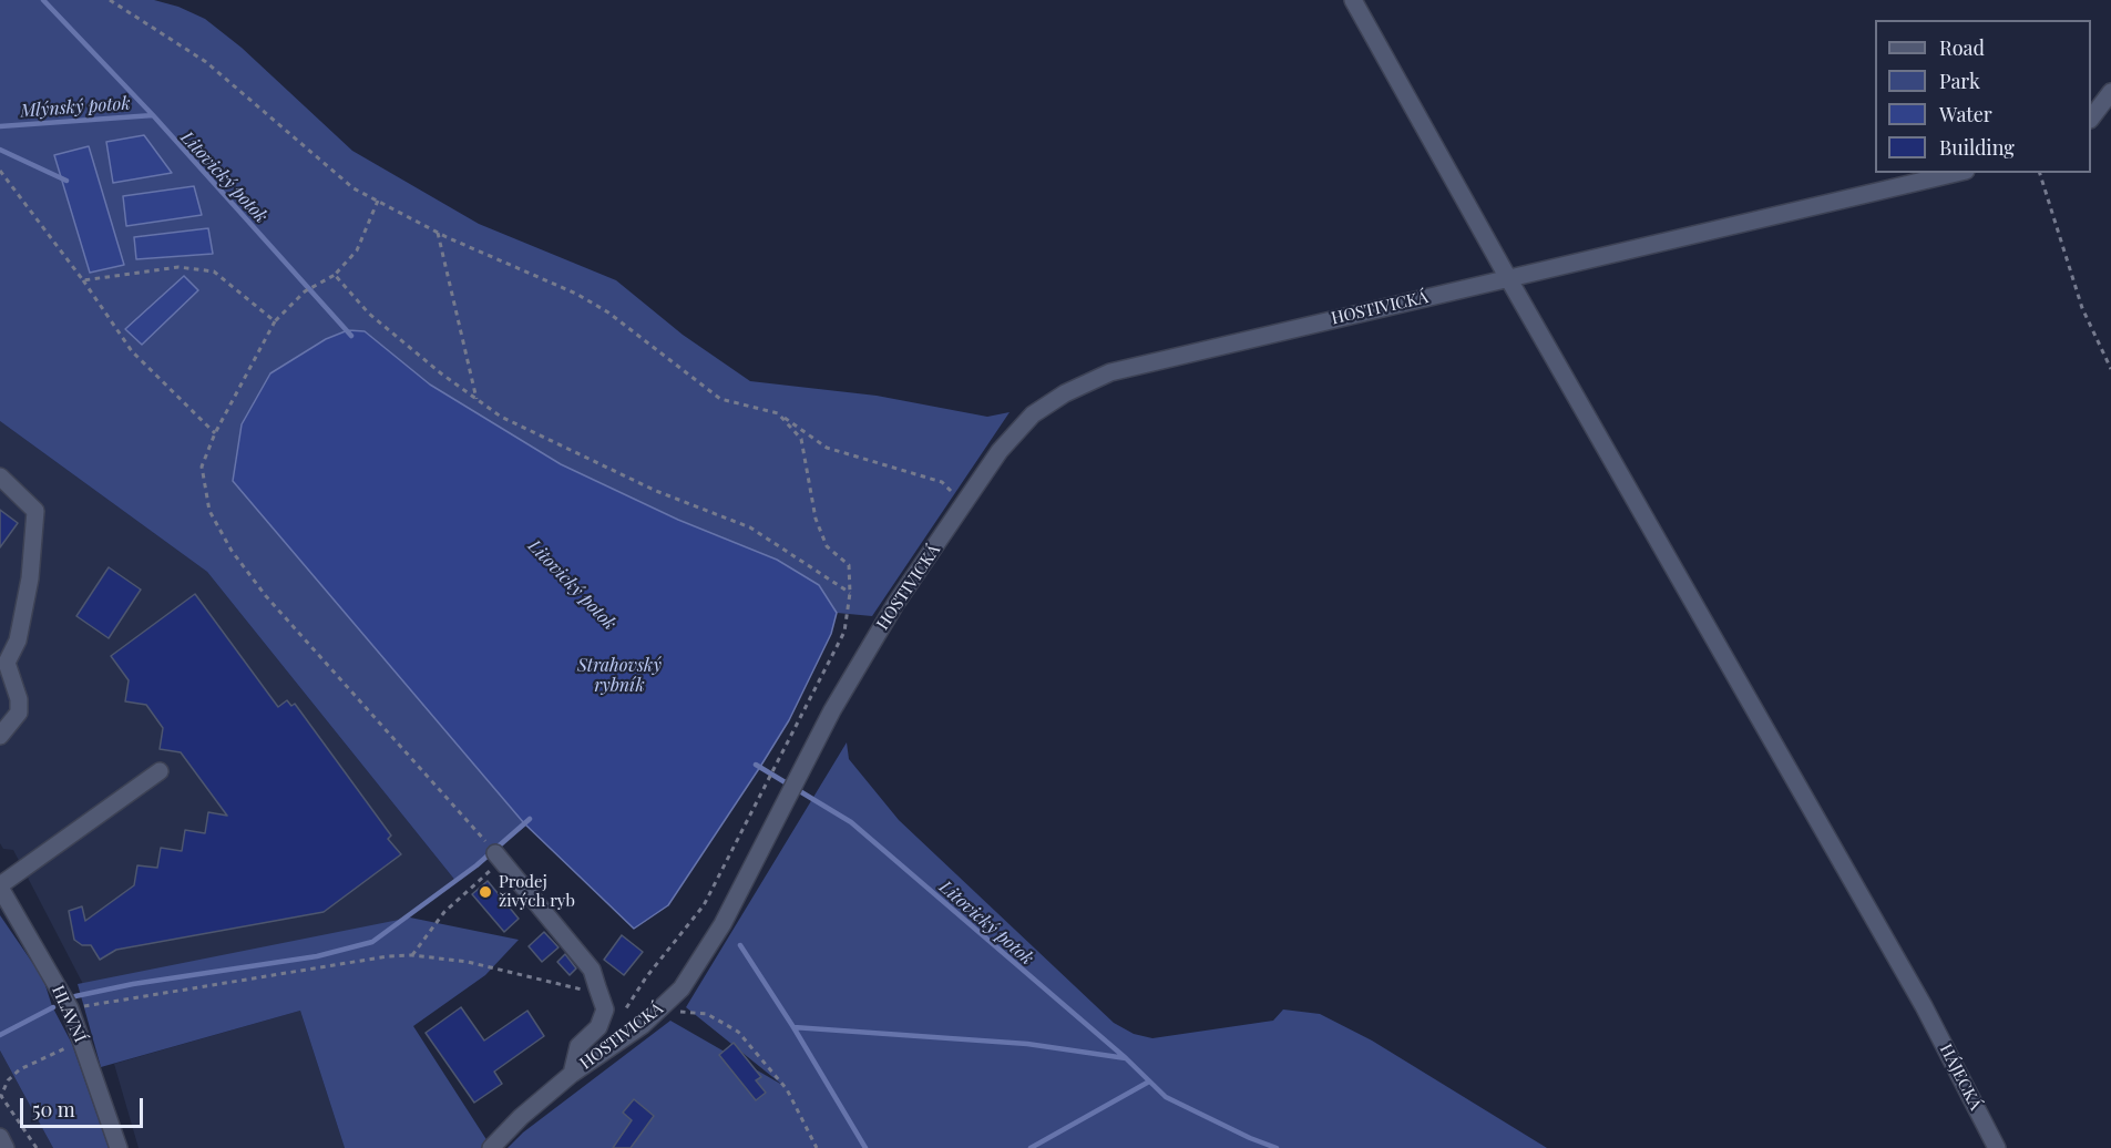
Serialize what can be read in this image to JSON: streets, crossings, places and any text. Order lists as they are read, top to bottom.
{
  "streets": {
    "street": ["HOSTIVICKÁ", "HLAVNÍ", "HÁJECKÁ"]
  },
  "crossings": [
    ["HOSTIVICKÁ", "HÁJECKÁ"]
  ],
  "water": ["Mlýnský potok", "Litovický potok", "Strahovský rybník"],
  "places": ["Prodej živých ryb"],
  "legend": [
    "Road",
    "Park",
    "Water",
    "Building"
  ],
  "scale_bar": "50 m"
}
